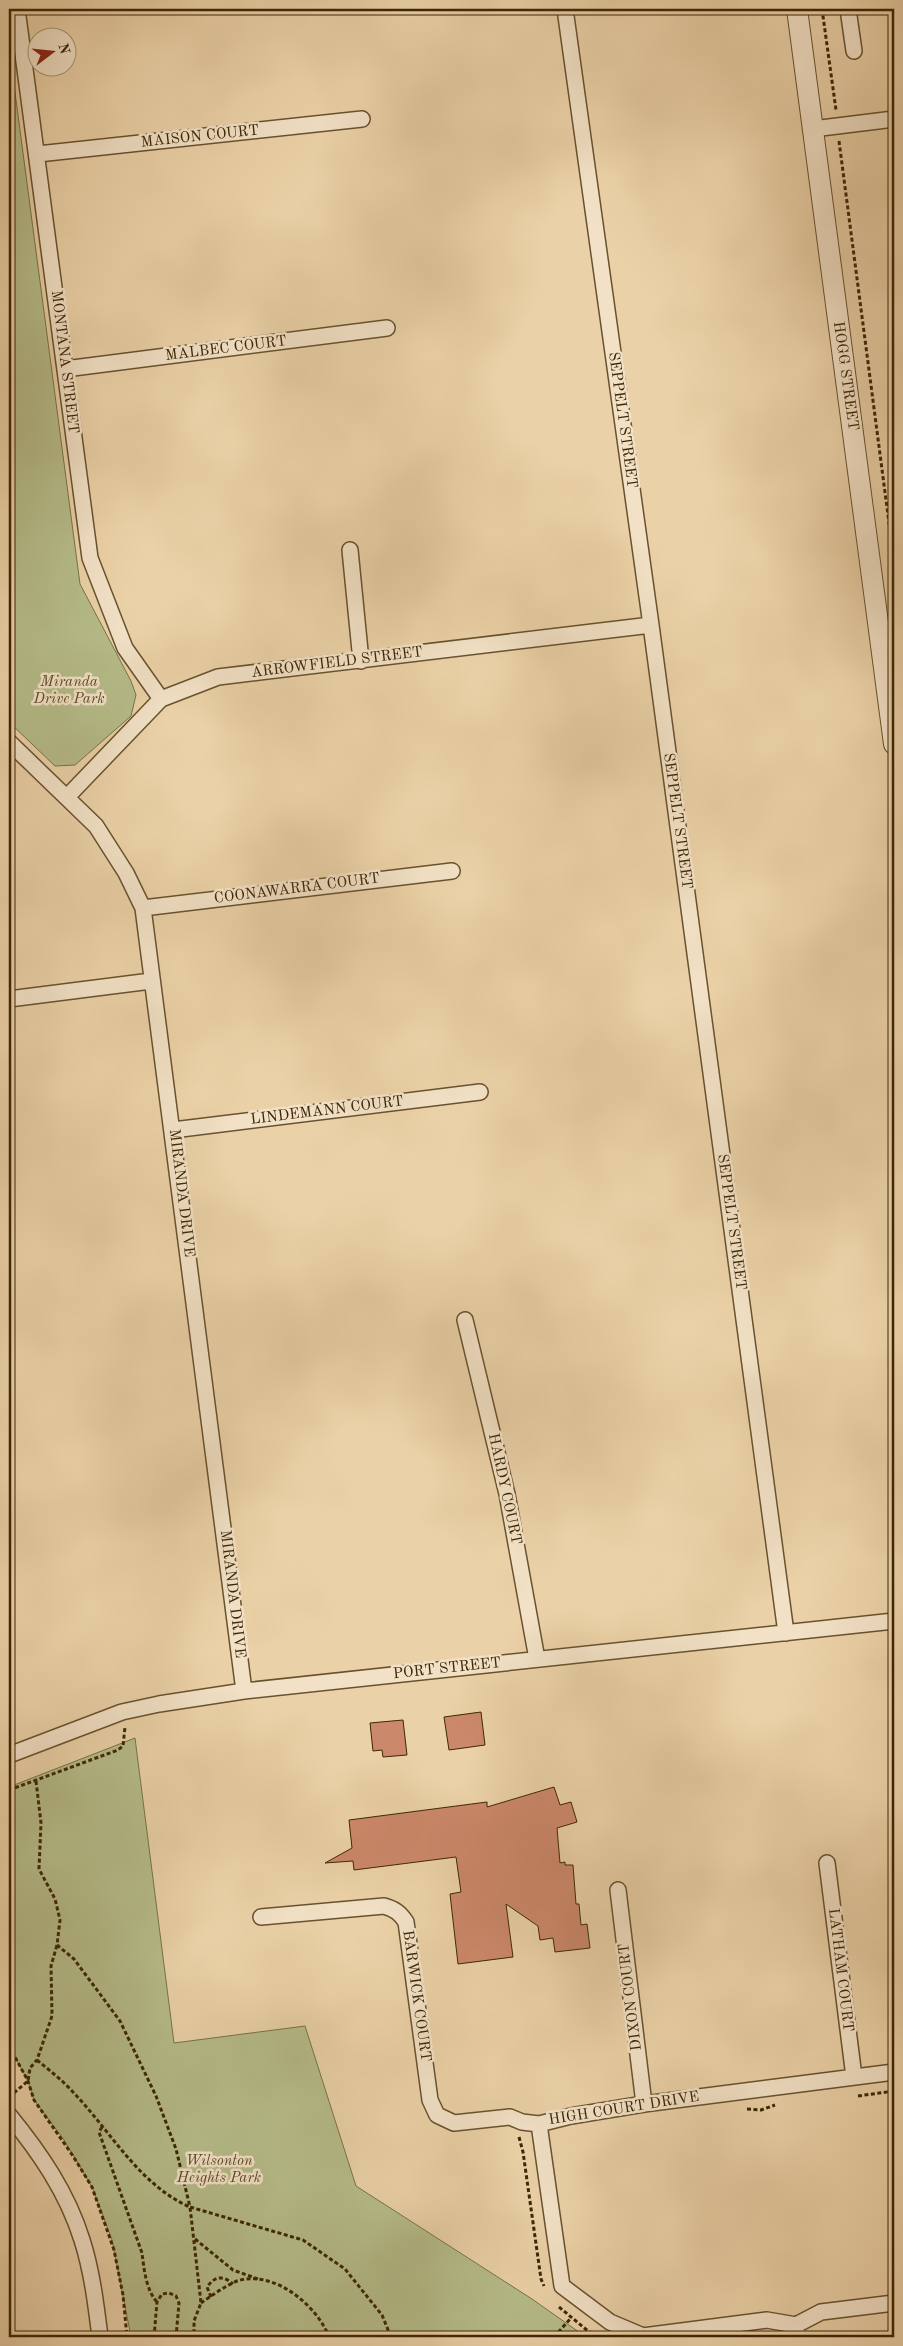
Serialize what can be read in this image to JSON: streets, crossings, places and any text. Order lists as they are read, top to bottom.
{
  "streets": {
    "street": [
      "MAISON COURT",
      "MALBEC COURT",
      "MONTANA STREET",
      "HOGG STREET",
      "SEPPELT STREET",
      "ARROWFIELD STREET",
      "COONAWARRA COURT",
      "LINDEMANN COURT",
      "MIRANDA DRIVE",
      "HARDY COURT",
      "PORT STREET",
      "LATHAM COURT",
      "BARWICK COURT",
      "DIXON COURT",
      "HIGH COURT DRIVE"
    ]
  },
  "crossings": [
    ["MAISON COURT", "MONTANA STREET"],
    ["MALBEC COURT", "MONTANA STREET"],
    ["MONTANA STREET", "ARROWFIELD STREET"],
    ["SEPPELT STREET", "ARROWFIELD STREET"],
    ["SEPPELT STREET", "PORT STREET"],
    ["ARROWFIELD STREET", "MIRANDA DRIVE"],
    ["COONAWARRA COURT", "MIRANDA DRIVE"],
    ["LINDEMANN COURT", "MIRANDA DRIVE"],
    ["MIRANDA DRIVE", "PORT STREET"],
    ["HARDY COURT", "PORT STREET"],
    ["LATHAM COURT", "HIGH COURT DRIVE"],
    ["BARWICK COURT", "HIGH COURT DRIVE"],
    ["DIXON COURT", "HIGH COURT DRIVE"]
  ],
  "parks": ["Miranda Drive Park", "Wilsonton Heights Park"],
  "north": "right"
}
